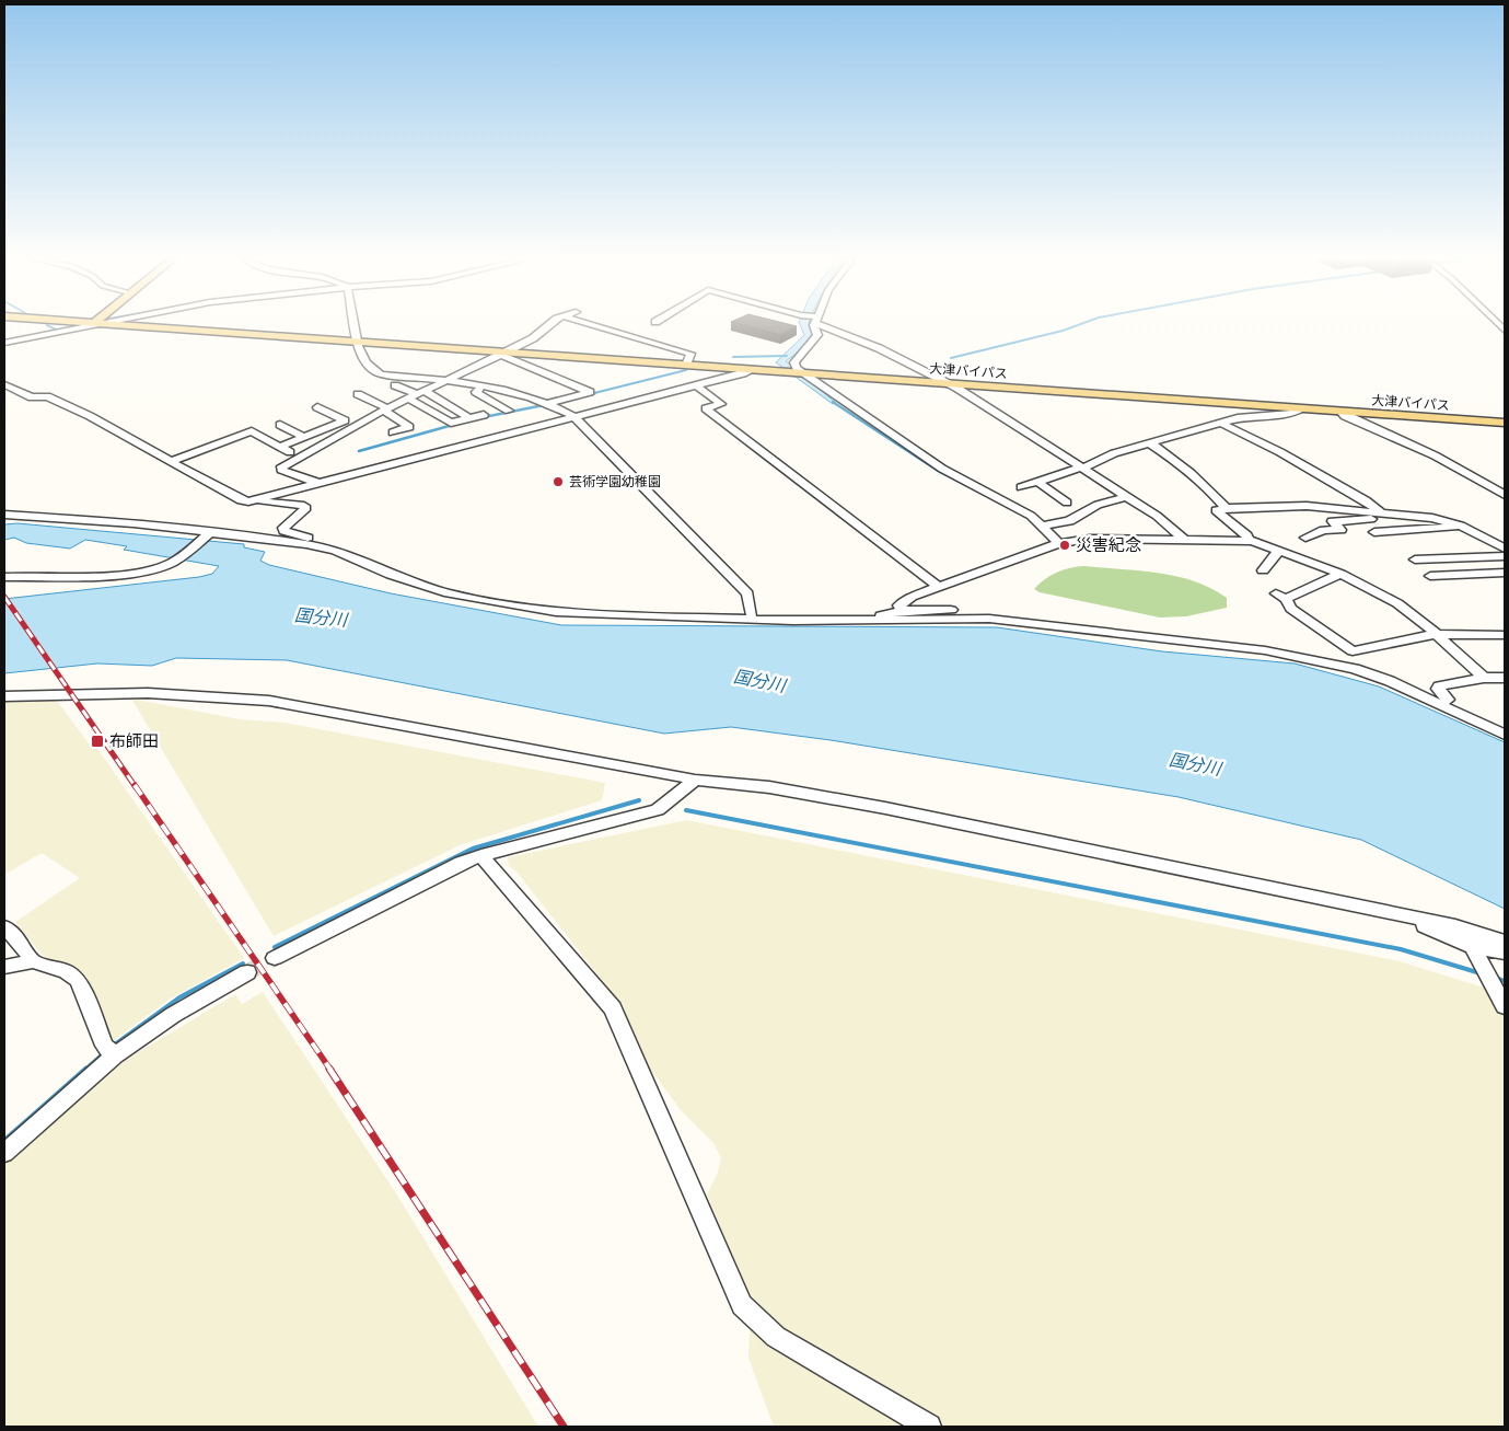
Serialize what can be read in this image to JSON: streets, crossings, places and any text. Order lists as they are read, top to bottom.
{
  "streets": {
    "main road": ["大津バイパス"]
  },
  "water": ["国分川"],
  "places": {
    "other": ["芸術学園幼稚園", "災害紀念"],
    "transit": ["布師田"]
  }
}
